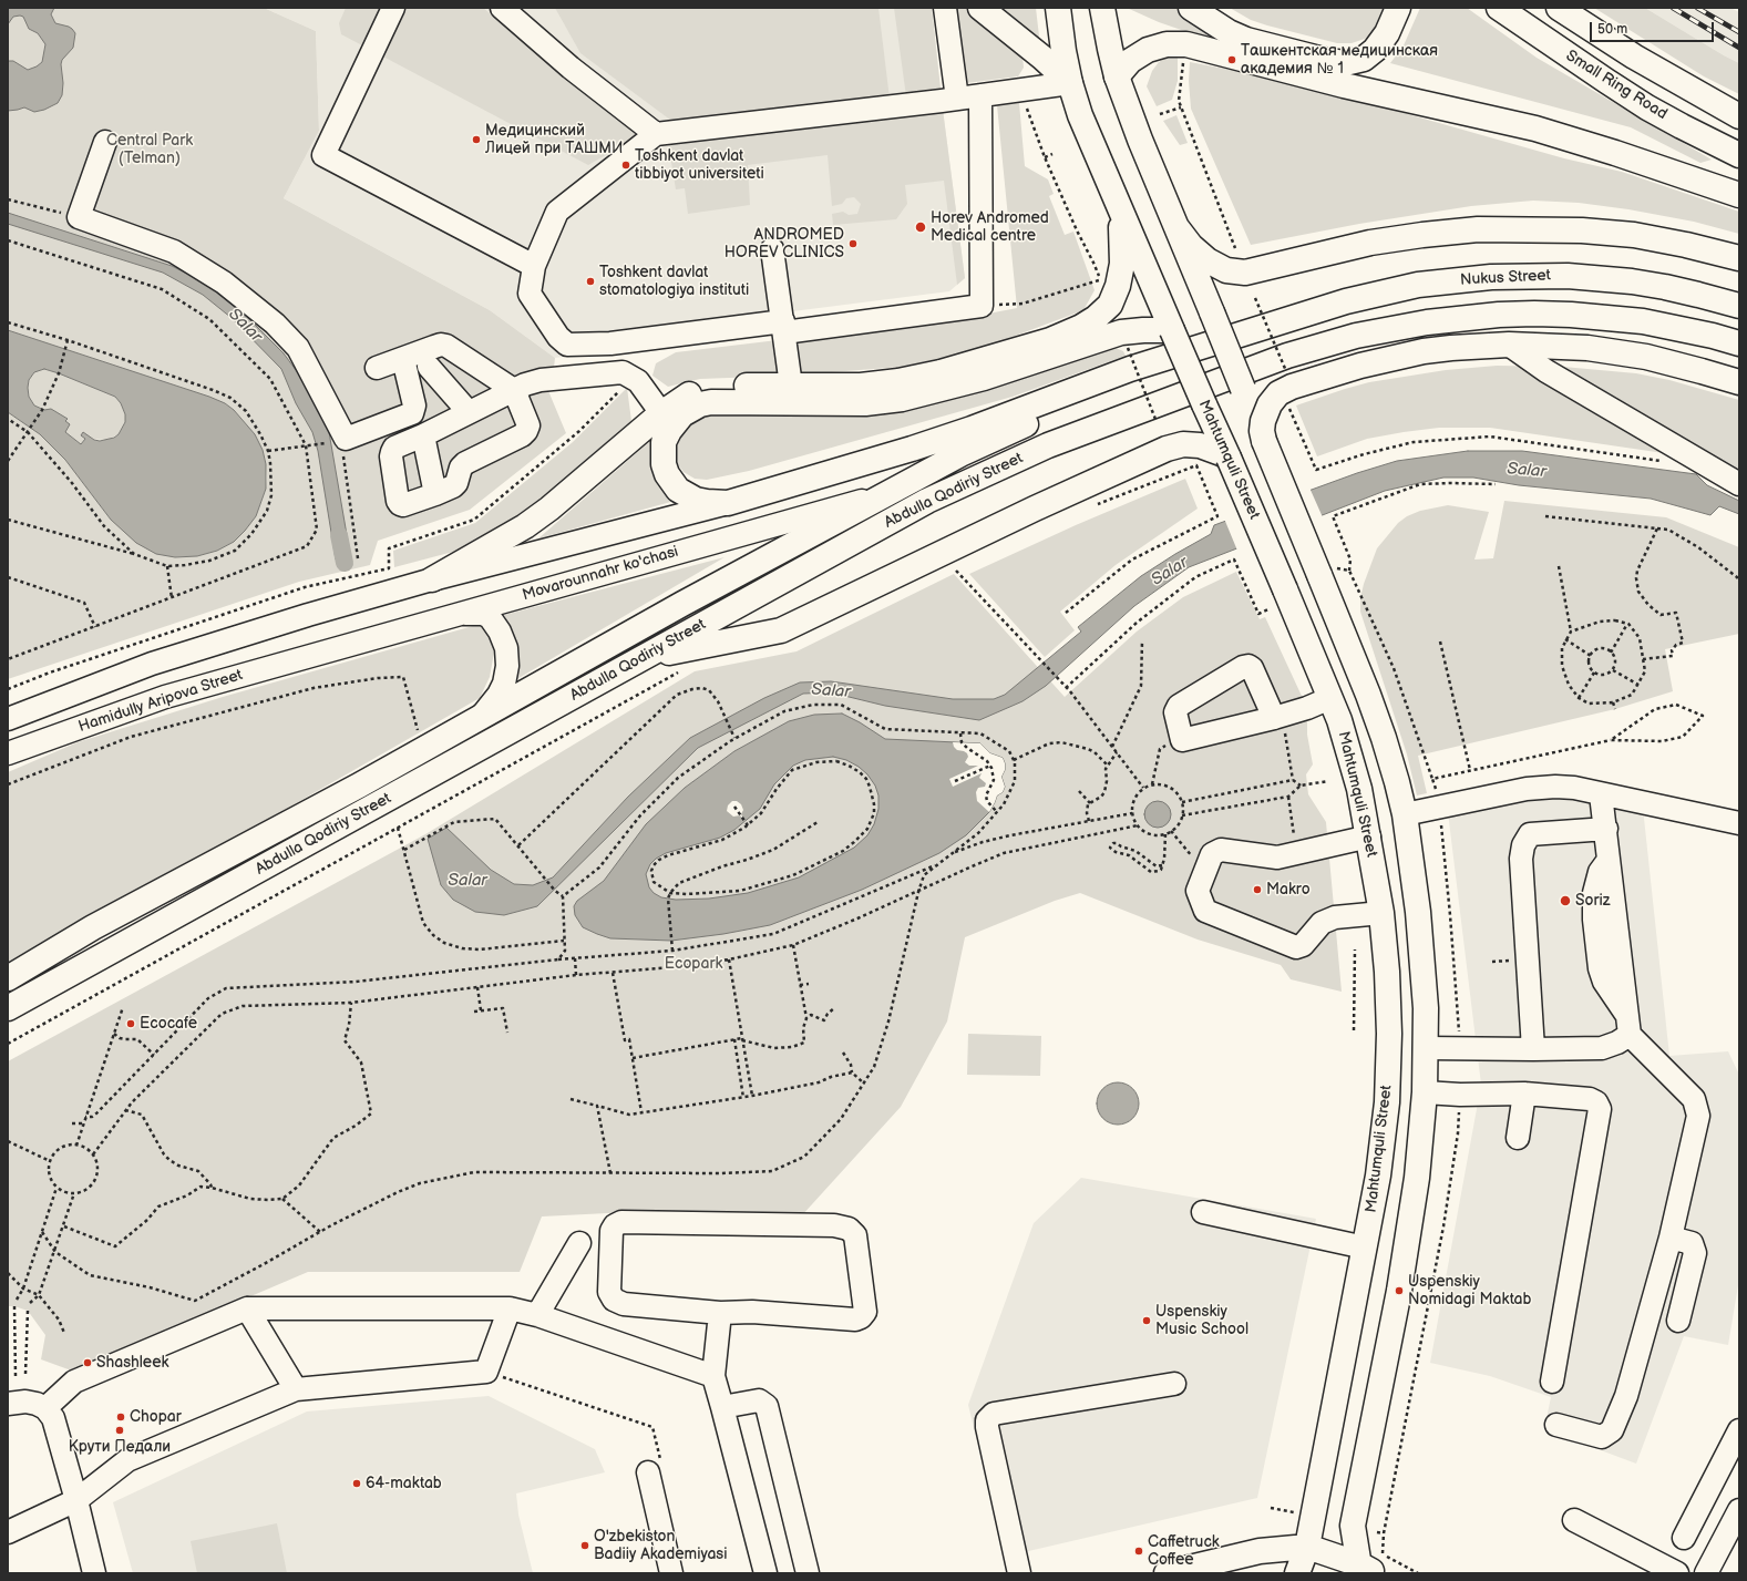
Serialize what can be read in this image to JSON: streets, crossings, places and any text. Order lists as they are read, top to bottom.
{
  "streets": {
    "main road": [
      "Small Ring Road",
      "Nukus Street",
      "Mahtumquli Street",
      "Abdulla Qodiriy Street"
    ],
    "street": ["Movarounnahr ko'chasi", "Hamidully Aripova Street"]
  },
  "crossings": [
    ["Nukus Street", "Abdulla Qodiriy Street"],
    ["Abdulla Qodiriy Street", "Movarounnahr ko'chasi"],
    ["Movarounnahr ko'chasi", "Hamidully Aripova Street"]
  ],
  "water": ["Salar"],
  "parks": ["Central Park (Telman)", "Ecopark"],
  "places": [
    "Ташкентская медицинская академия № 1",
    "Медицинский Лицей при ТАШМИ",
    "Toshkent davlat tibbiyot universiteti",
    "Horev Andromed Medical centre",
    "ANDROMED HOREV CLINICS",
    "Toshkent davlat stomatologiya instituti",
    "Makro",
    "Soriz",
    "Ecocafe",
    "Uspenskiy Nomidagi Maktab",
    "Uspenskiy Music School",
    "Shashleek",
    "Chopar",
    "Крути Педали",
    "64-maktab",
    "O'zbekiston Badiiy Akademiyasi",
    "Caffetruck Coffee"
  ],
  "scale_bar": "50 m"
}
